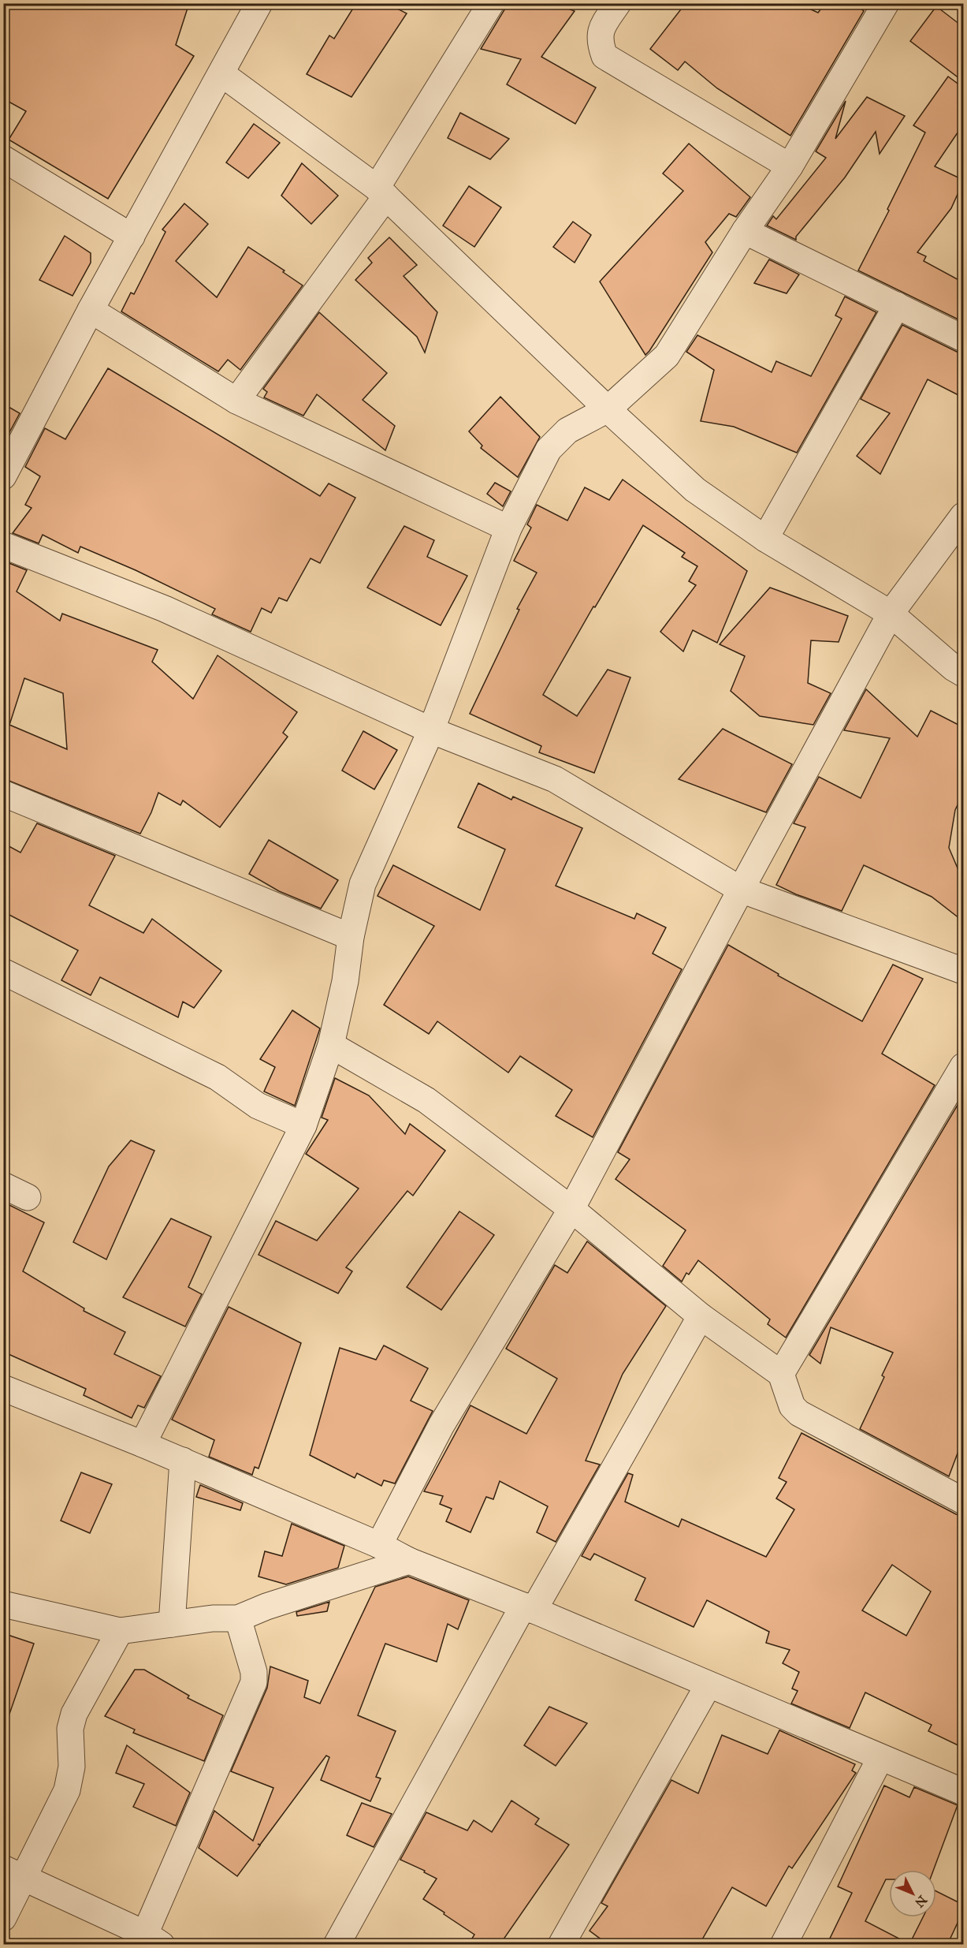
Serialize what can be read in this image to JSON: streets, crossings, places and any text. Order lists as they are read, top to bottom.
{
  "north": "bottom right"
}
